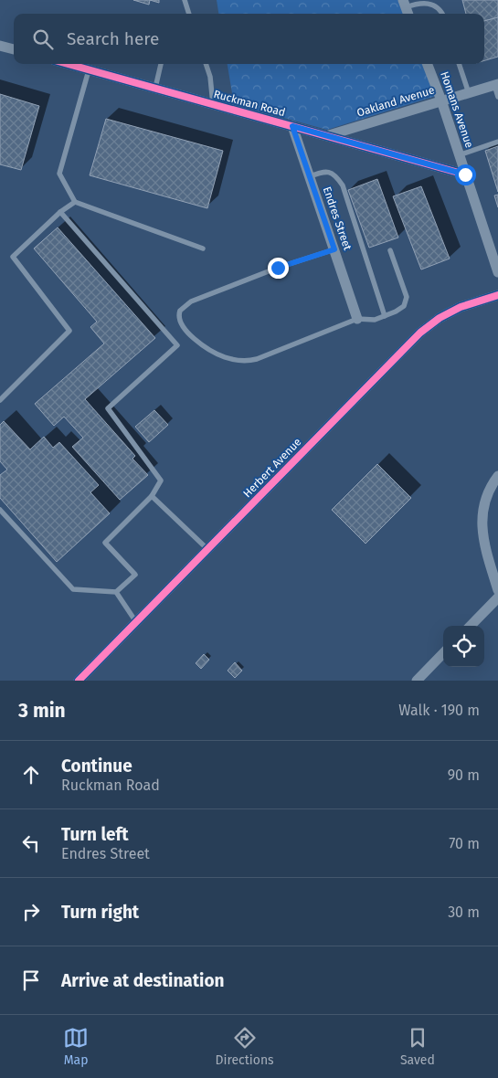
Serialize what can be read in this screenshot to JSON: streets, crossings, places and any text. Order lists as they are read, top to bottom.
{
  "streets": {
    "street": [
      "Oakland Avenue",
      "Ruckman Road",
      "Homans Avenue",
      "Endres Street",
      "Herbert Avenue"
    ]
  },
  "crossings": [
    ["Oakland Avenue", "Ruckman Road"],
    ["Oakland Avenue", "Homans Avenue"],
    ["Ruckman Road", "Homans Avenue"],
    ["Ruckman Road", "Endres Street"]
  ],
  "page": {
    "search": "Search here",
    "heading": ["3 min", "Walk · 190 m"],
    "list": [
      ["Continue", "Ruckman Road", "90 m"],
      ["Turn left", "Endres Street", "70 m"],
      ["Turn right", "30 m"],
      "Arrive at destination"
    ],
    "nav": ["Map", "Directions", "Saved"]
  }
}
